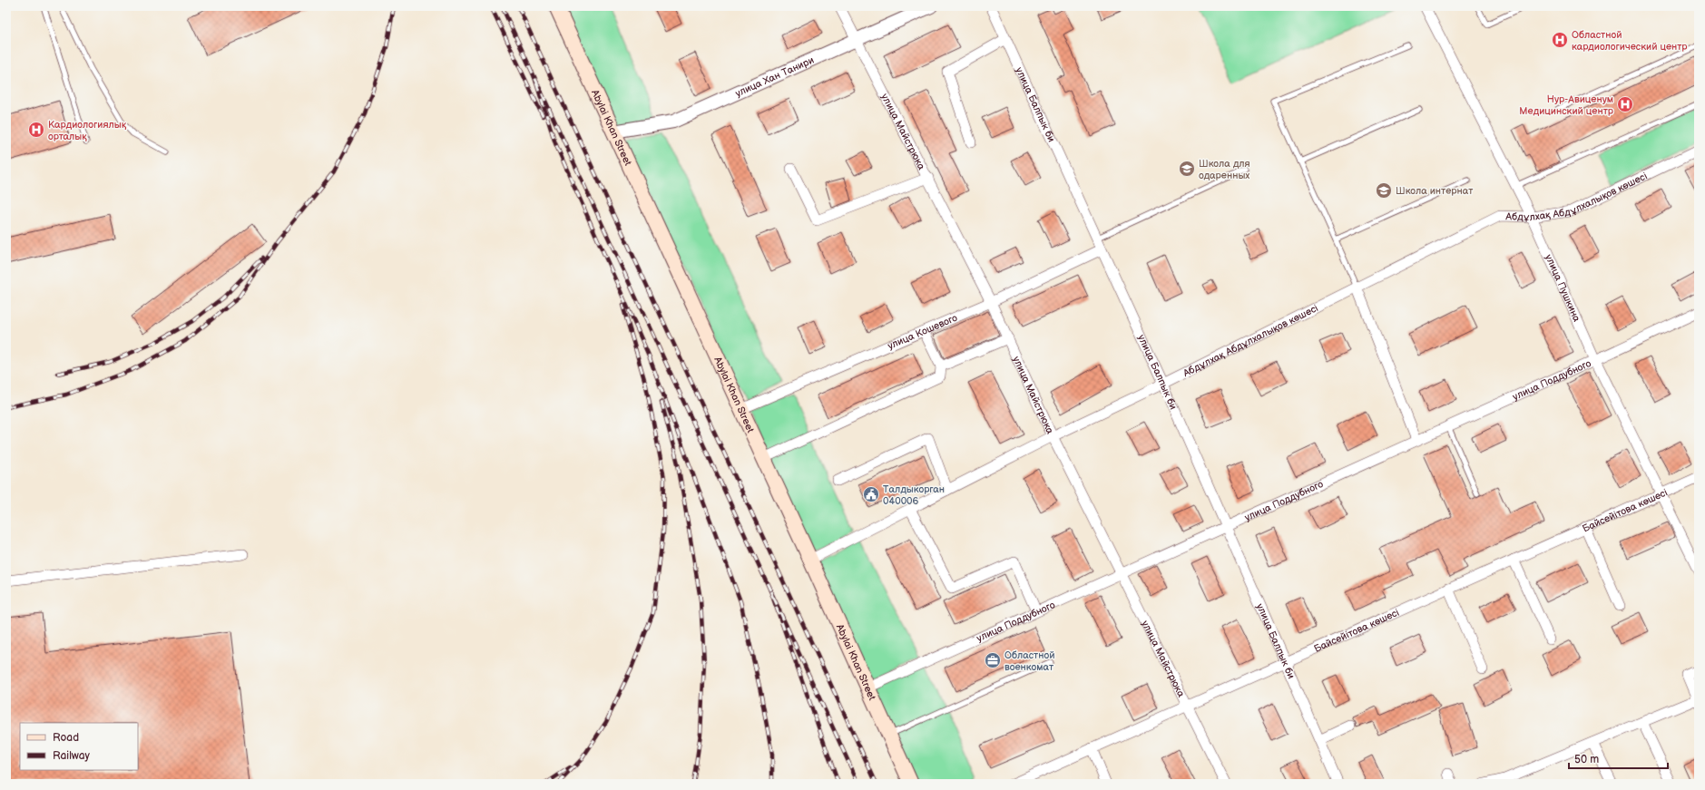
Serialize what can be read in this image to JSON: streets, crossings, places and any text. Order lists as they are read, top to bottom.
{
  "streets": {
    "main road": ["Abylai Khan Street"],
    "street": [
      "улица Хан Танири",
      "улица Балпык би",
      "улица Майстрюка",
      "Абдұлхақ Абдұлхалықов көшесі",
      "улица Пушкина",
      "улица Кошевого",
      "улица Поддубного",
      "Байсейітова көшесі"
    ]
  },
  "crossings": [
    ["улица Хан Танири", "Abylai Khan Street"],
    ["улица Хан Танири", "улица Майстрюка"],
    ["улица Балпык би", "Абдұлхақ Абдұлхалықов көшесі"],
    ["улица Балпык би", "улица Кошевого"],
    ["улица Балпык би", "улица Поддубного"],
    ["улица Балпык би", "Байсейітова көшесі"],
    ["Abylai Khan Street", "Абдұлхақ Абдұлхалықов көшесі"],
    ["Abylai Khan Street", "улица Кошевого"],
    ["Abylai Khan Street", "улица Поддубного"],
    ["улица Майстрюка", "Абдұлхақ Абдұлхалықов көшесі"],
    ["улица Майстрюка", "улица Кошевого"],
    ["улица Майстрюка", "улица Поддубного"],
    ["улица Майстрюка", "Байсейітова көшесі"],
    ["Абдұлхақ Абдұлхалықов көшесі", "улица Пушкина"],
    ["улица Пушкина", "улица Поддубного"],
    ["улица Пушкина", "Байсейітова көшесі"]
  ],
  "places": {
    "hospital": ["Областной кардиологический центр", "Нур-Авиценум Медицинский центр", "Кардиологиялық орталық"],
    "school or university": ["Школа для одаренных", "Школа интернат"],
    "public building": ["Талдыкорган 040006"],
    "office": ["Областной военкомат"]
  },
  "legend": ["Road", "Railway"],
  "scale_bar": "50 m"
}
